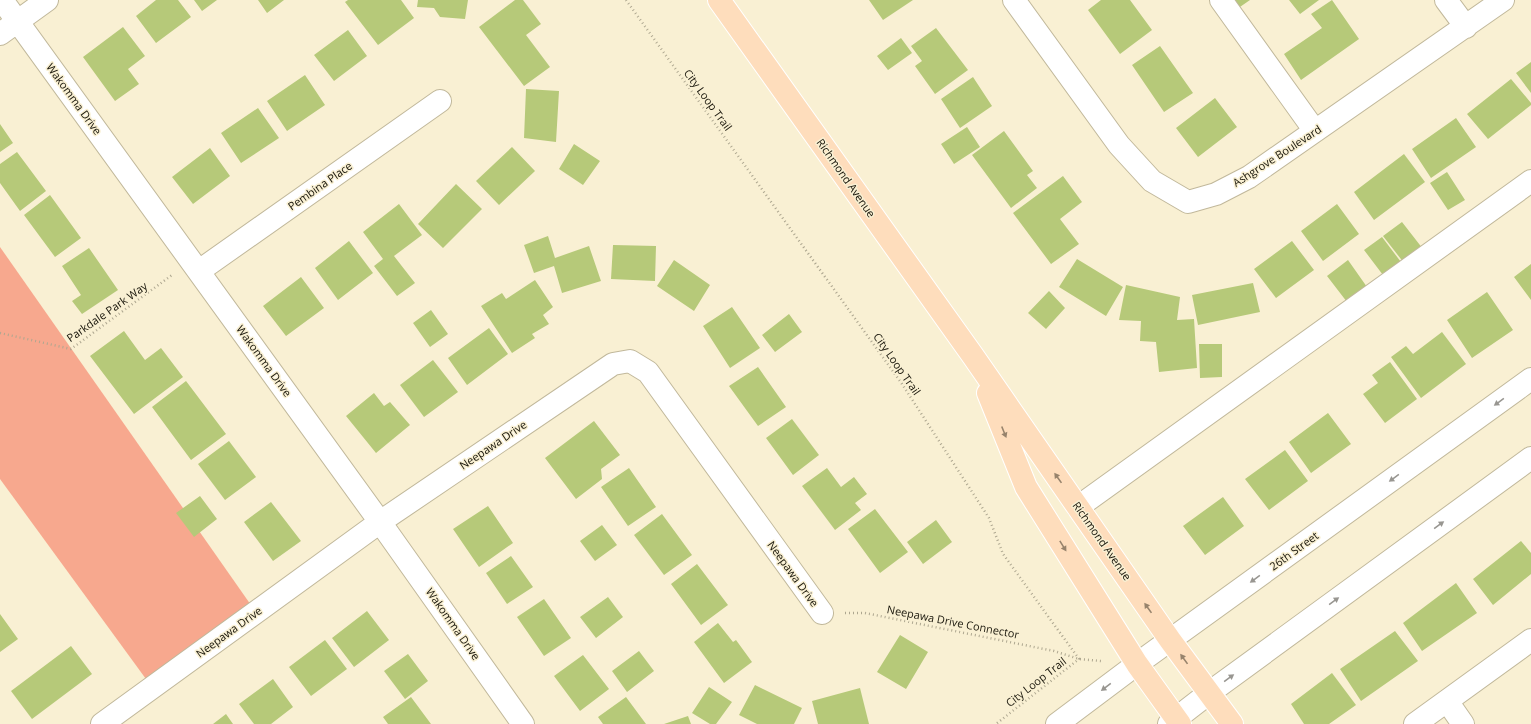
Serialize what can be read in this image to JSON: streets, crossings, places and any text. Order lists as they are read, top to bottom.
{
  "streets": {
    "main road": ["Richmond Avenue"],
    "street": [
      "Wakomma Drive",
      "Ashgrove Boulevard",
      "Pembina Place",
      "Neepawa Drive",
      "26th Street"
    ],
    "path": ["City Loop Trail", "Parkdale Park Way", "Neepawa Drive Connector"]
  },
  "crossings": [
    ["Wakomma Drive", "Pembina Place"],
    ["Wakomma Drive", "Parkdale Park Way"],
    ["Wakomma Drive", "Neepawa Drive"],
    ["City Loop Trail", "Neepawa Drive Connector"],
    ["Richmond Avenue", "26th Street"],
    ["Pembina Place", "Parkdale Park Way"],
    ["Neepawa Drive", "Neepawa Drive Connector"]
  ]
}
